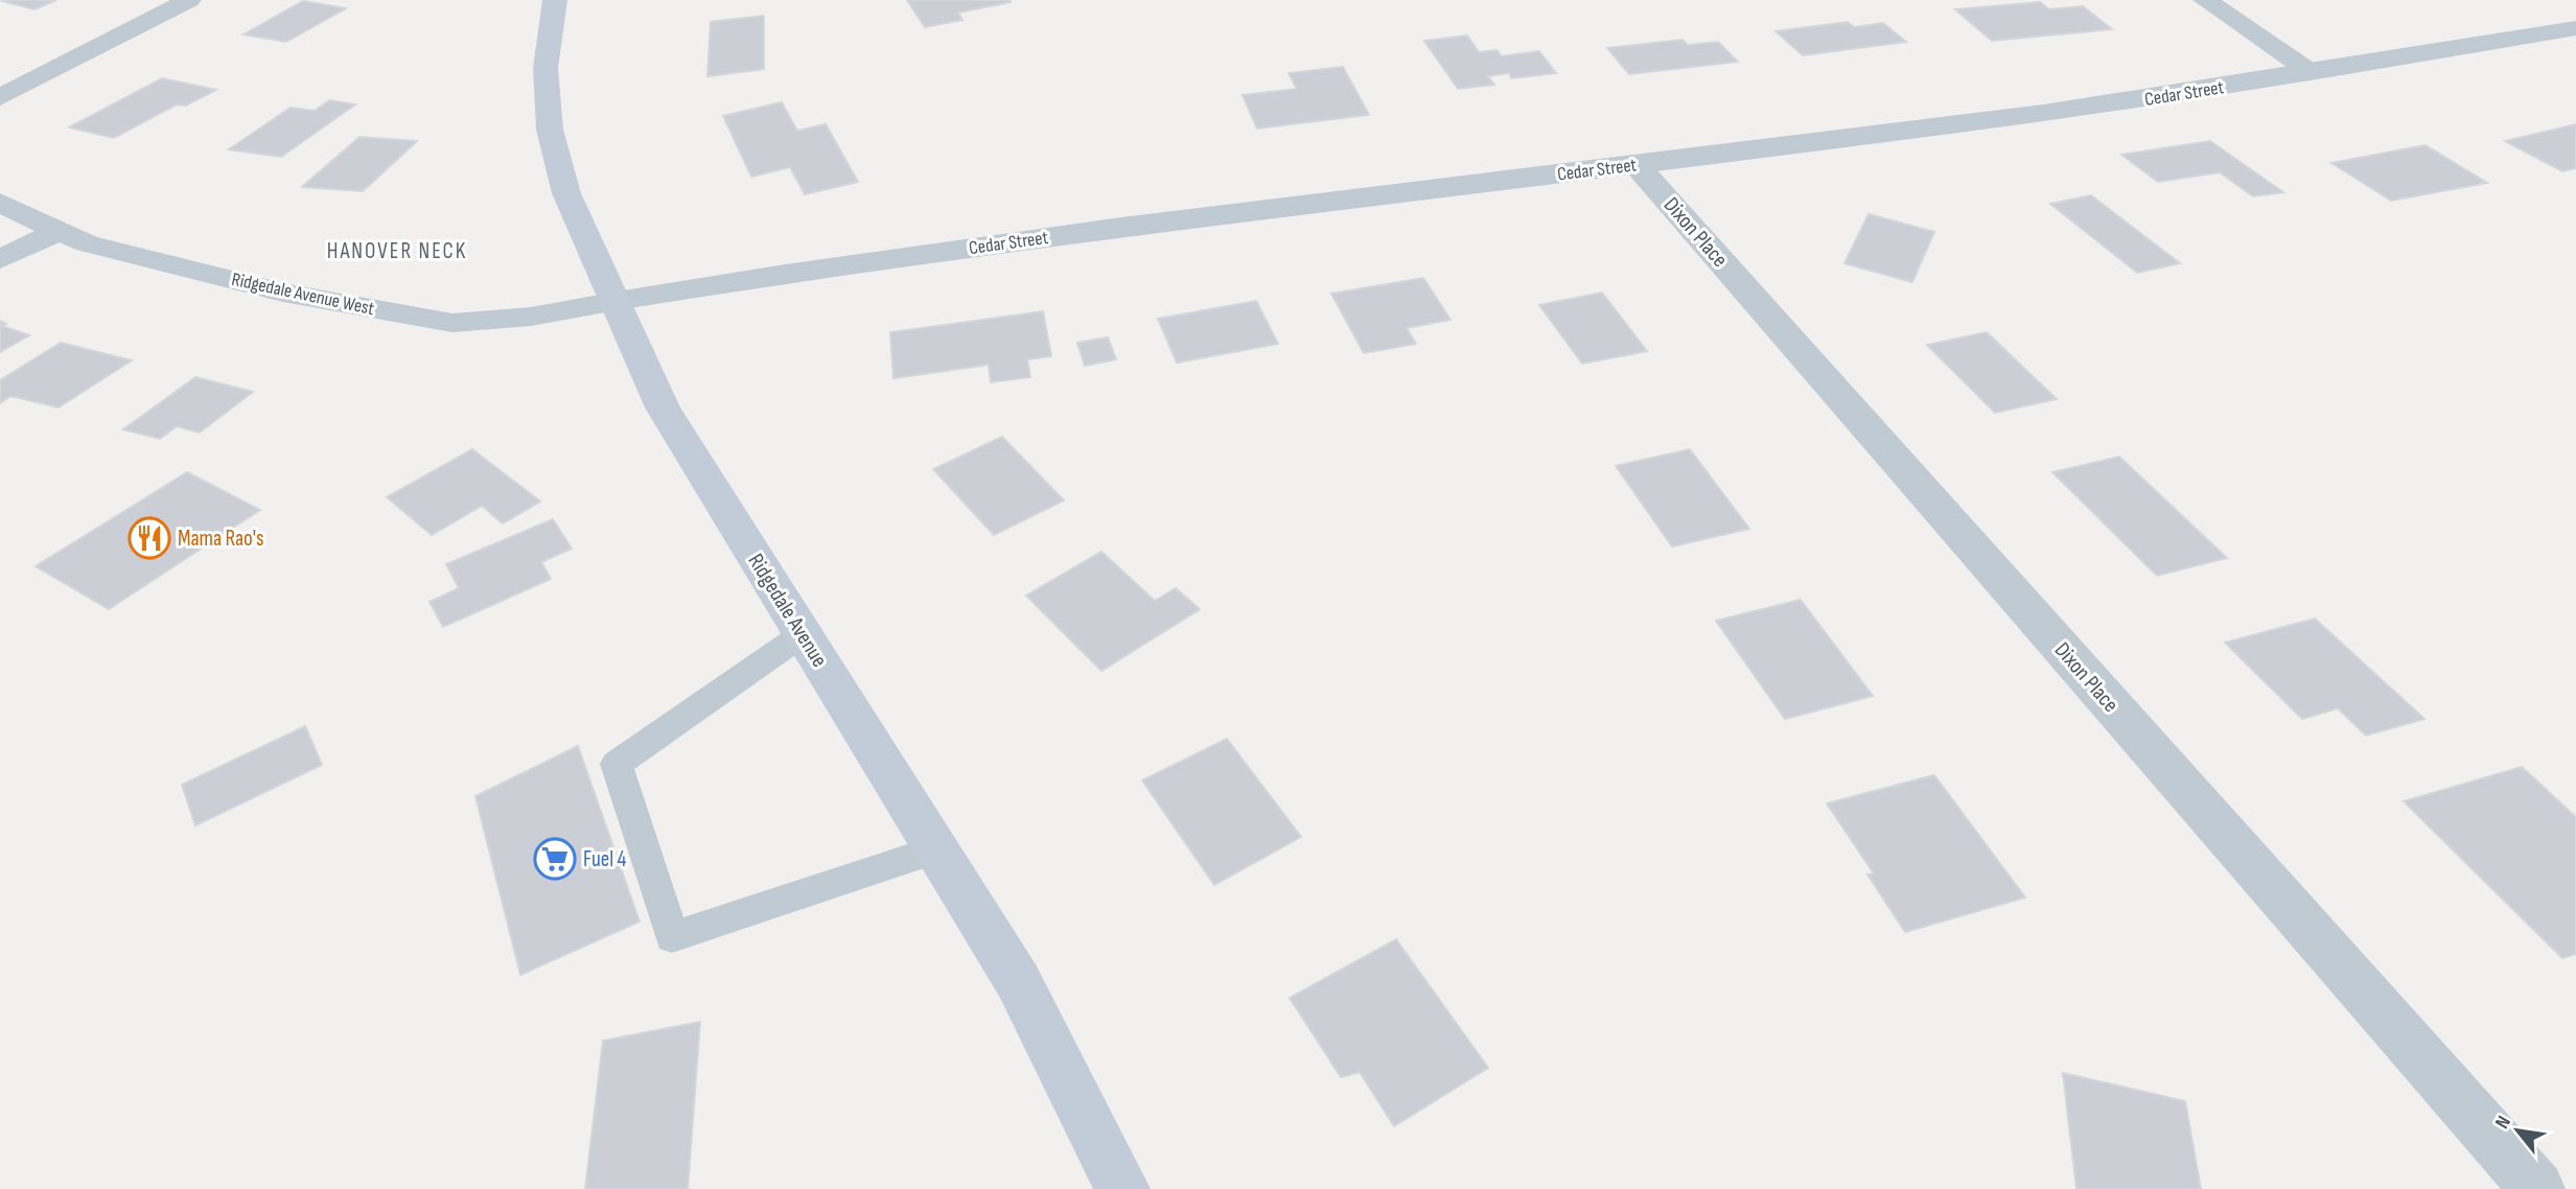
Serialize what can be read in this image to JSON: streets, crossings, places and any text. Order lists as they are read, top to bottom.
{
  "streets": {
    "main road": ["Ridgedale Avenue"],
    "street": ["Cedar Street", "Dixon Place", "Ridgedale Avenue West"]
  },
  "crossings": [
    ["Cedar Street", "Dixon Place"],
    ["Cedar Street", "Ridgedale Avenue West"],
    ["Cedar Street", "Ridgedale Avenue"],
    ["Ridgedale Avenue West", "Ridgedale Avenue"]
  ],
  "districts": ["HANOVER NECK"],
  "places": {
    "restaurant": ["Mama Rao's"],
    "supermarket": ["Fuel 4"]
  },
  "north": "top left"
}
